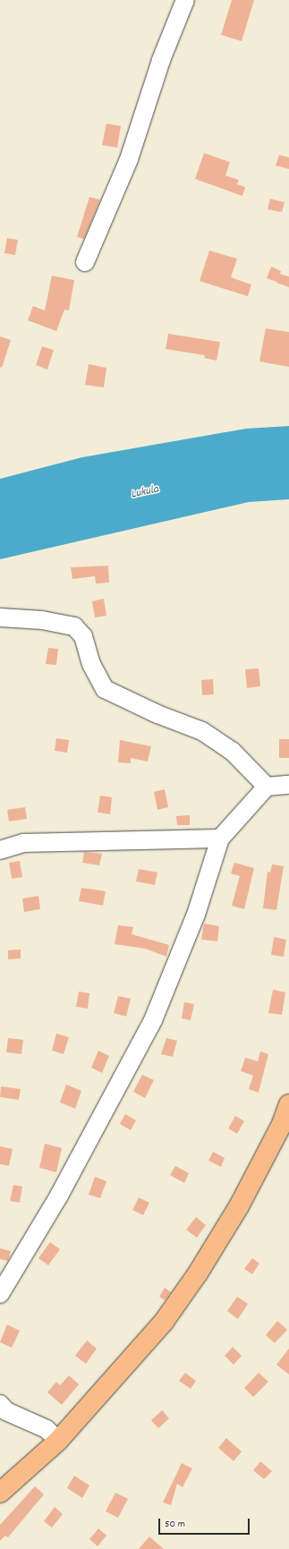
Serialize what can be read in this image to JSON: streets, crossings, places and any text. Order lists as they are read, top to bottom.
{
  "water": ["Lukula"],
  "scale_bar": "50 m"
}
